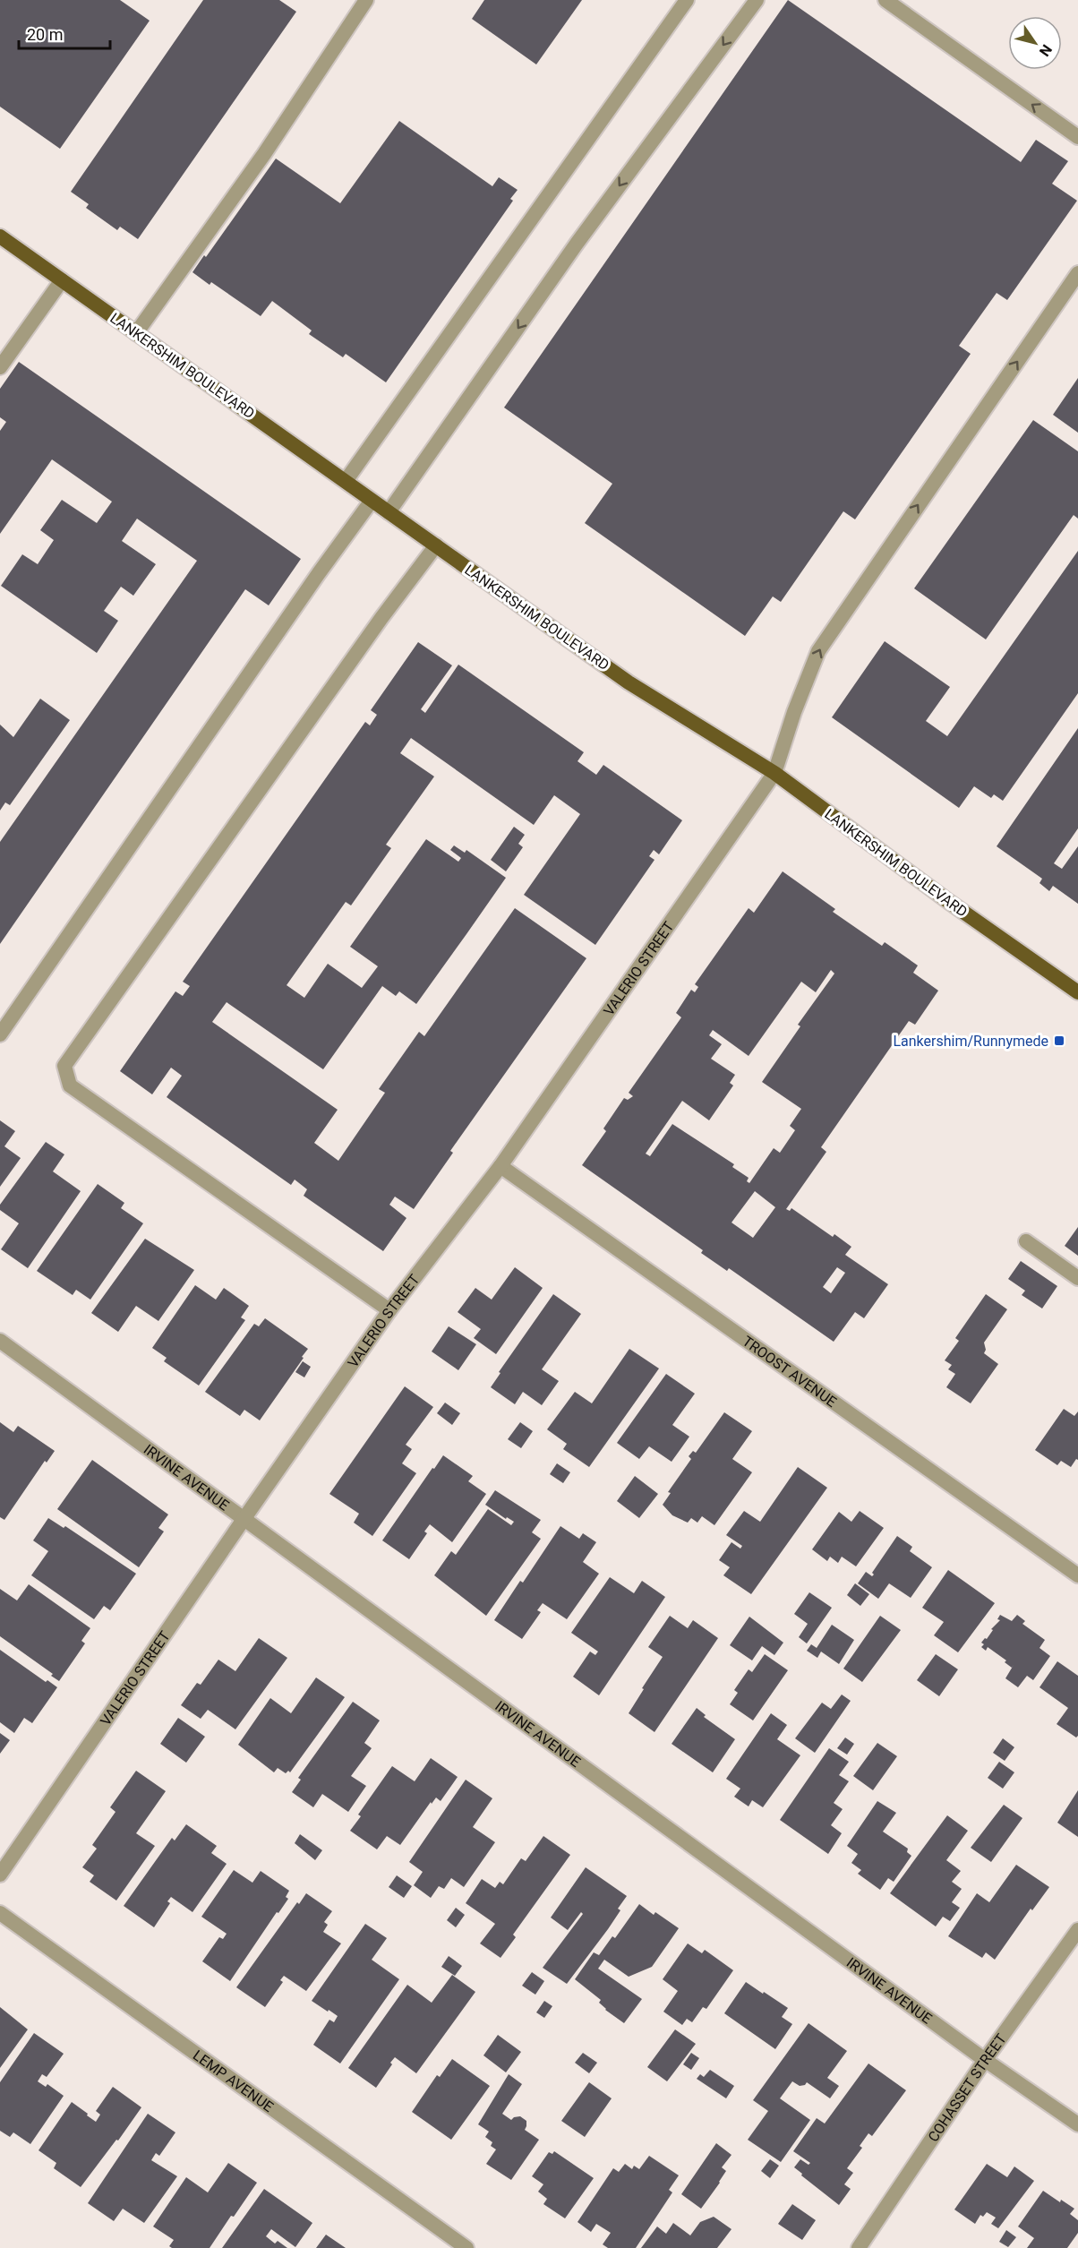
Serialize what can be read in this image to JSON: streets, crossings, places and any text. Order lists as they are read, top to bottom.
{
  "streets": {
    "main road": ["LANKERSHIM BOULEVARD"],
    "street": [
      "VALERIO STREET",
      "TROOST AVENUE",
      "IRVINE AVENUE",
      "LEMP AVENUE",
      "COHASSET STREET"
    ]
  },
  "crossings": [
    ["LANKERSHIM BOULEVARD", "VALERIO STREET"],
    ["VALERIO STREET", "TROOST AVENUE"],
    ["VALERIO STREET", "IRVINE AVENUE"],
    ["IRVINE AVENUE", "COHASSET STREET"]
  ],
  "places": {
    "transit": ["Lankershim/Runnymede"]
  },
  "scale_bar": "20 m",
  "north": "bottom right"
}
